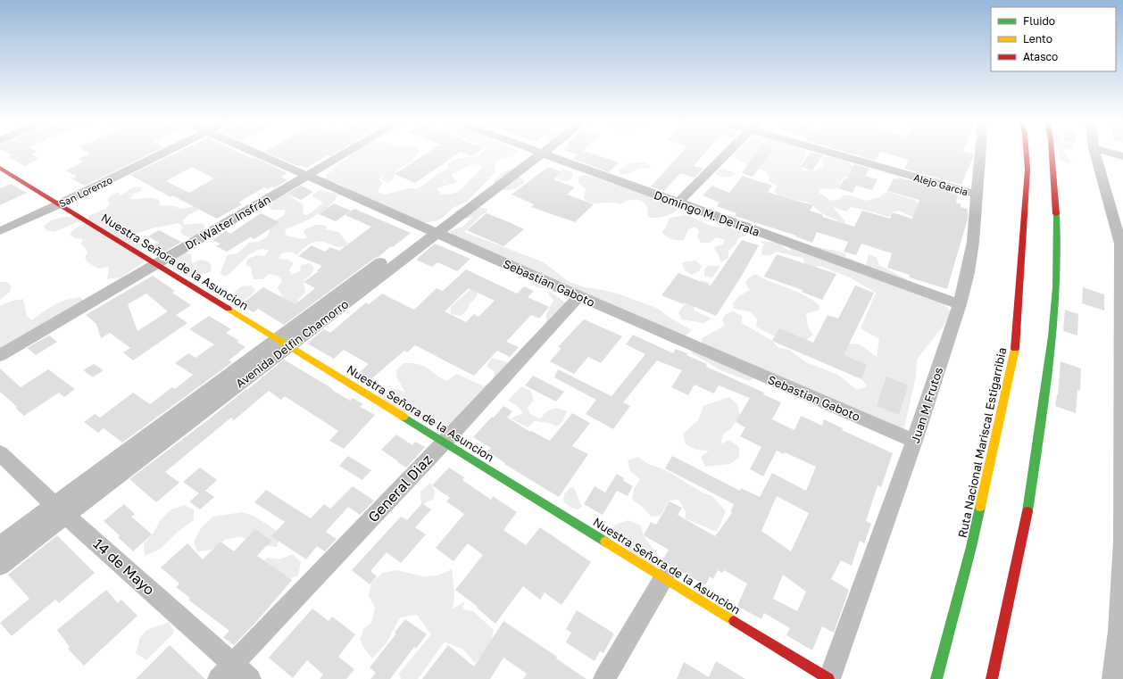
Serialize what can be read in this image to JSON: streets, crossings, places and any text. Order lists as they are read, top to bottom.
{
  "streets": {
    "main road": ["Nuestra Señora de la Asuncion", "Ruta Nacional Mariscal Estigarribia"],
    "street": [
      "Alejo Garcia",
      "San Lorenzo",
      "Domingo M. De Irala",
      "Dr. Walter Insfrán",
      "Sebastian Gaboto",
      "Avenida Delfin Chamorro",
      "Juan M Frutos",
      "General Diaz",
      "14 de Mayo"
    ]
  },
  "crossings": [
    ["Alejo Garcia", "Juan M Frutos"],
    ["San Lorenzo", "Nuestra Señora de la Asuncion"],
    ["Domingo M. De Irala", "Juan M Frutos"],
    ["Dr. Walter Insfrán", "Nuestra Señora de la Asuncion"],
    ["Dr. Walter Insfrán", "Sebastian Gaboto"],
    ["Nuestra Señora de la Asuncion", "Avenida Delfin Chamorro"],
    ["Nuestra Señora de la Asuncion", "Juan M Frutos"],
    ["Nuestra Señora de la Asuncion", "General Diaz"],
    ["Sebastian Gaboto", "Avenida Delfin Chamorro"],
    ["Sebastian Gaboto", "Juan M Frutos"],
    ["Sebastian Gaboto", "General Diaz"],
    ["Avenida Delfin Chamorro", "14 de Mayo"],
    ["General Diaz", "14 de Mayo"]
  ],
  "legend": ["Fluido", "Lento", "Atasco"]
}
